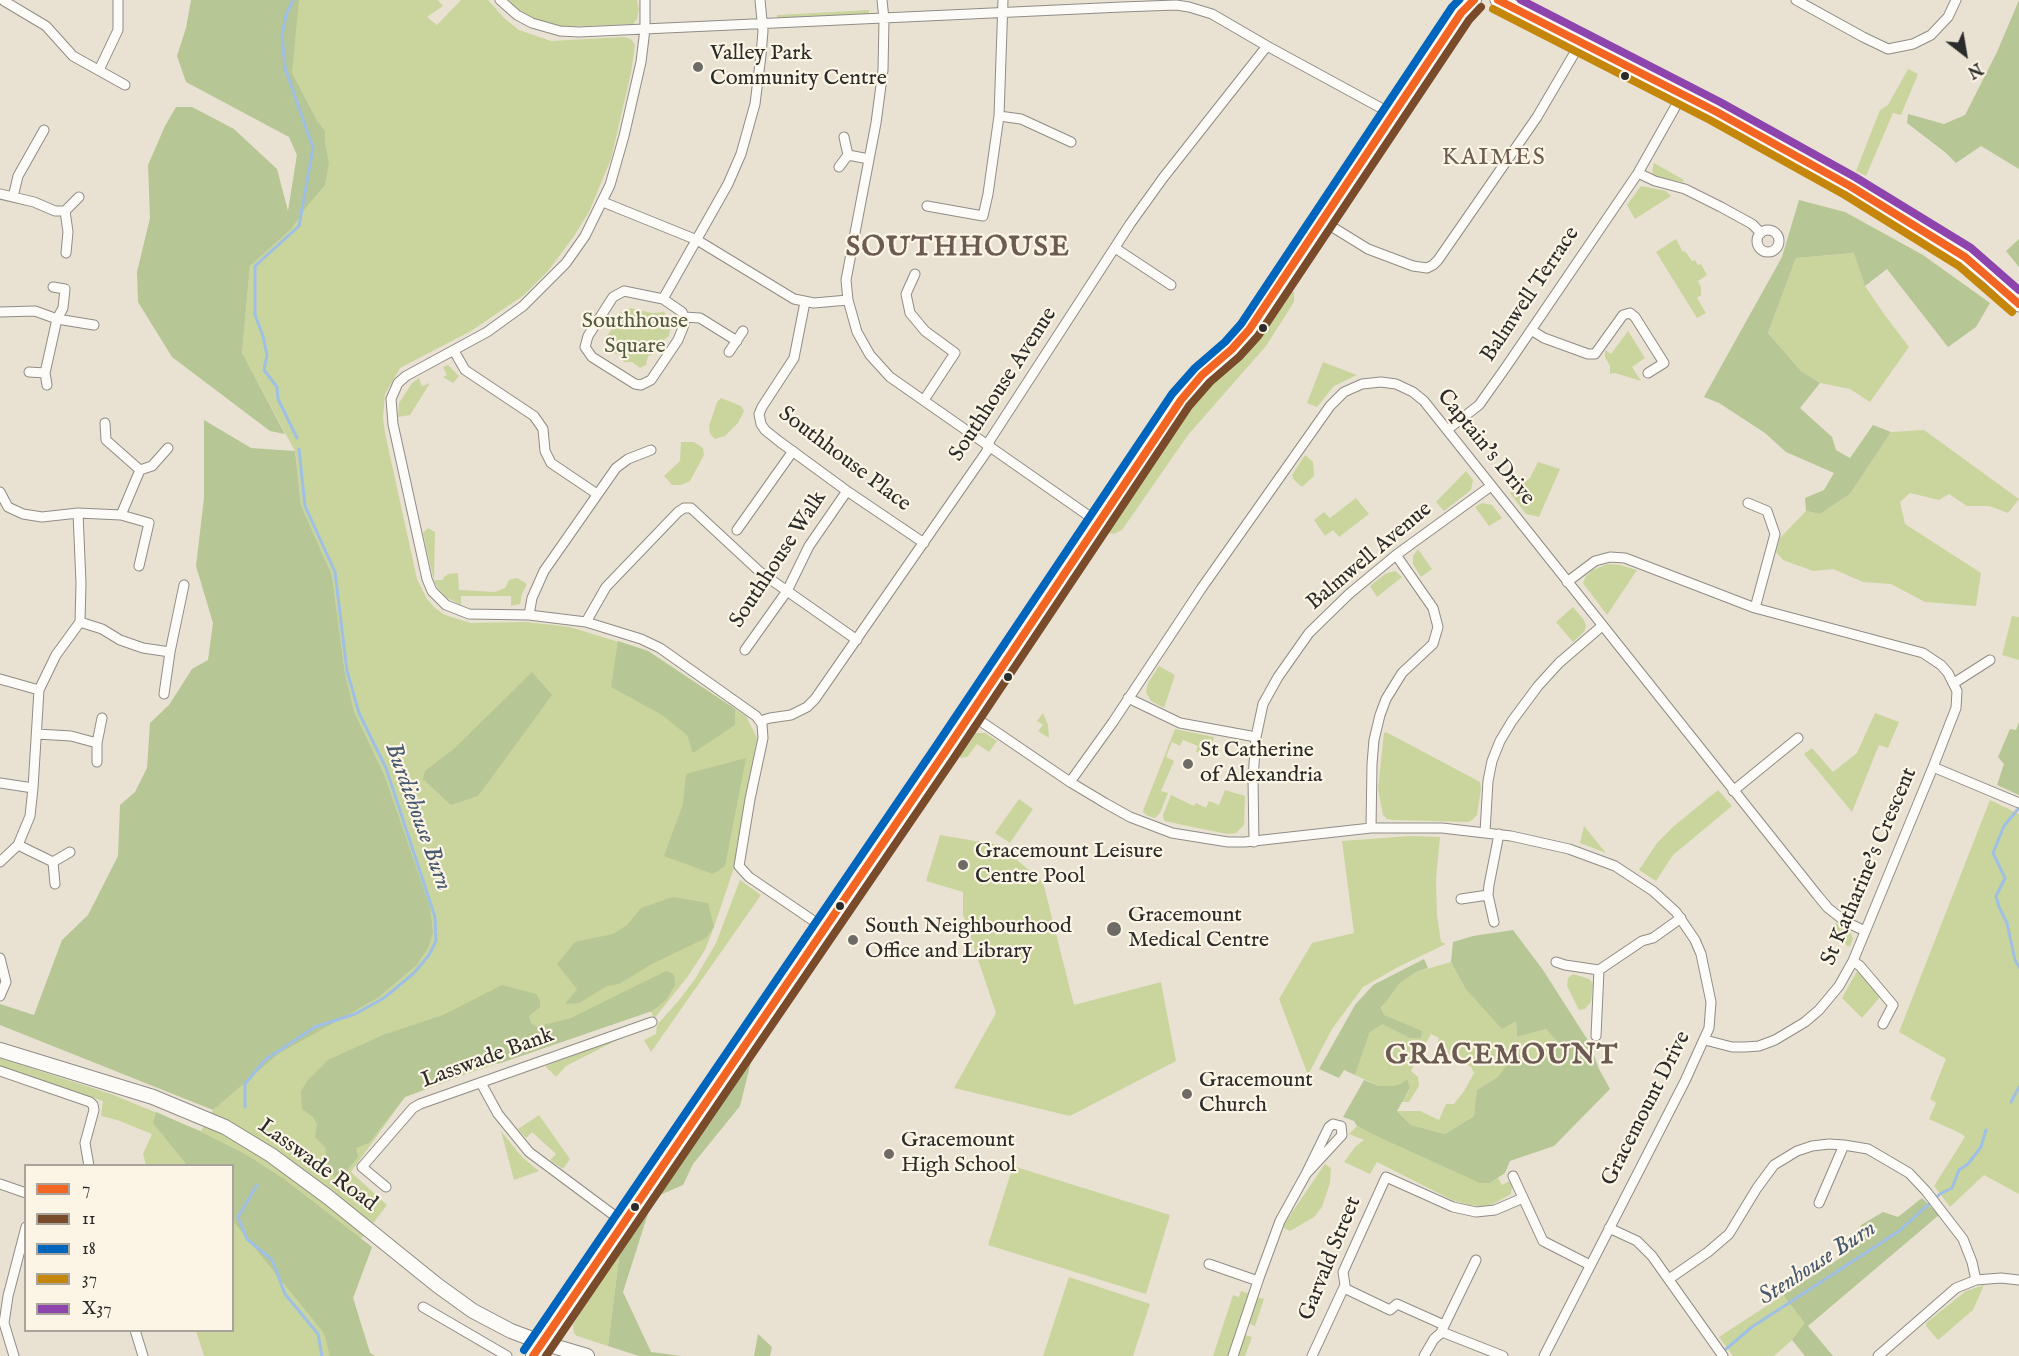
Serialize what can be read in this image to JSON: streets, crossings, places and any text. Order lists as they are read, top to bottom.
{
  "streets": {
    "main road": ["Lasswade Road"],
    "street": [
      "Balmwell Terrace",
      "Southhouse Avenue",
      "Captain's Drive",
      "Southhouse Place",
      "Balmwell Avenue",
      "Southhouse Walk",
      "St Katharine's Crescent",
      "Lasswade Bank",
      "Gracemount Drive",
      "Garvald Street"
    ]
  },
  "crossings": [
    ["Balmwell Terrace", "Captain's Drive"],
    ["Southhouse Avenue", "Southhouse Place"],
    ["Captain's Drive", "Balmwell Avenue"],
    ["Captain's Drive", "St Katharine's Crescent"],
    ["Captain's Drive", "Gracemount Drive"],
    ["Southhouse Place", "Southhouse Walk"],
    ["Balmwell Avenue", "Gracemount Drive"],
    ["St Katharine's Crescent", "Gracemount Drive"]
  ],
  "districts": ["KAIMES", "SOUTHHOUSE", "GRACEMOUNT"],
  "water": ["Burdiehouse Burn", "Stenhouse Burn"],
  "parks": ["Southhouse Square"],
  "places": [
    "Valley Park Community Centre",
    "St Catherine of Alexandria",
    "Gracemount Leisure Centre Pool",
    "Gracemount Medical Centre",
    "South Neighbourhood Office and Library",
    "Gracemount Church",
    "Gracemount High School"
  ],
  "lines": [
    "transit line 7",
    "transit line 18",
    "transit line X37",
    "transit line 11",
    "transit line 37"
  ],
  "legend": [
    "7",
    "11",
    "18",
    "37",
    "X37"
  ],
  "north": "bottom right"
}
